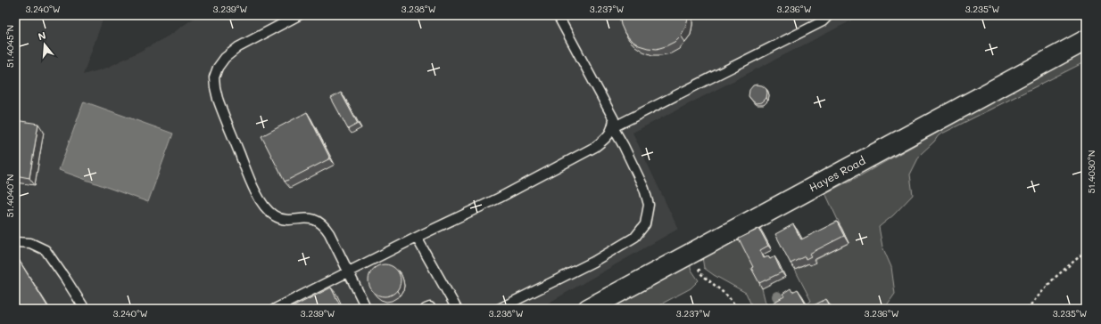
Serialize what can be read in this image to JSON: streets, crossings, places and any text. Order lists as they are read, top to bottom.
{
  "streets": {
    "street": ["Hayes Road"]
  },
  "north": "top",
  "coordinates": [
    "3.240°W",
    "3.239°W",
    "3.238°W",
    "3.237°W",
    "3.236°W",
    "3.235°W",
    "51.4045°N",
    "51.4030°N",
    "51.4040°N"
  ]
}
